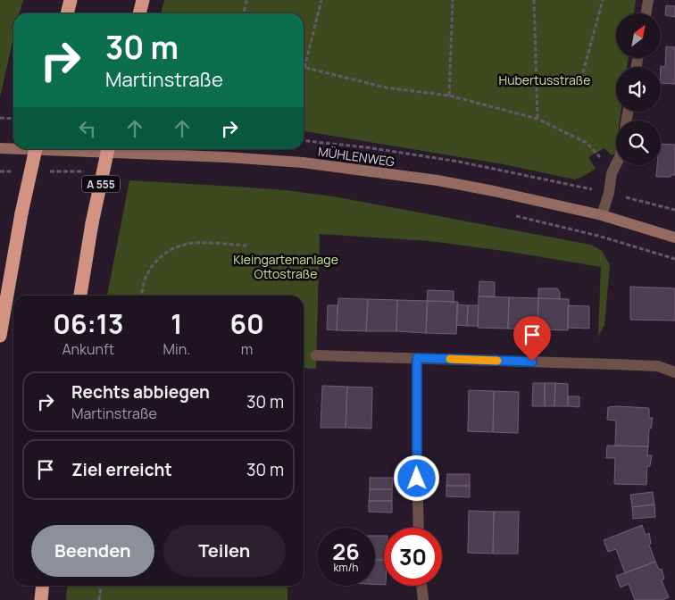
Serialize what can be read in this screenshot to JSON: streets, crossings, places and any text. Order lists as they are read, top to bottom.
{
  "streets": {
    "highway": ["A 555"],
    "street": ["MÜHLENWEG"]
  },
  "parks": ["Hubertusstraße", "Kleingartenanlage Ottostraße"],
  "north": "top right",
  "page": {
    "turn": ["30 m", "Martinstraße"],
    "eta": [
      "06:13",
      "Ankunft",
      "1",
      "Min.",
      "60",
      "m"
    ],
    "list": [
      {
        "name": "Rechts abbiegen",
        "note": "Martinstraße",
        "value": "30 m"
      },
      {
        "name": "Ziel erreicht",
        "value": "30 m"
      }
    ],
    "buttons": ["Beenden", "Teilen"],
    "speed": "26 km/h",
    "limit": "30"
  }
}
